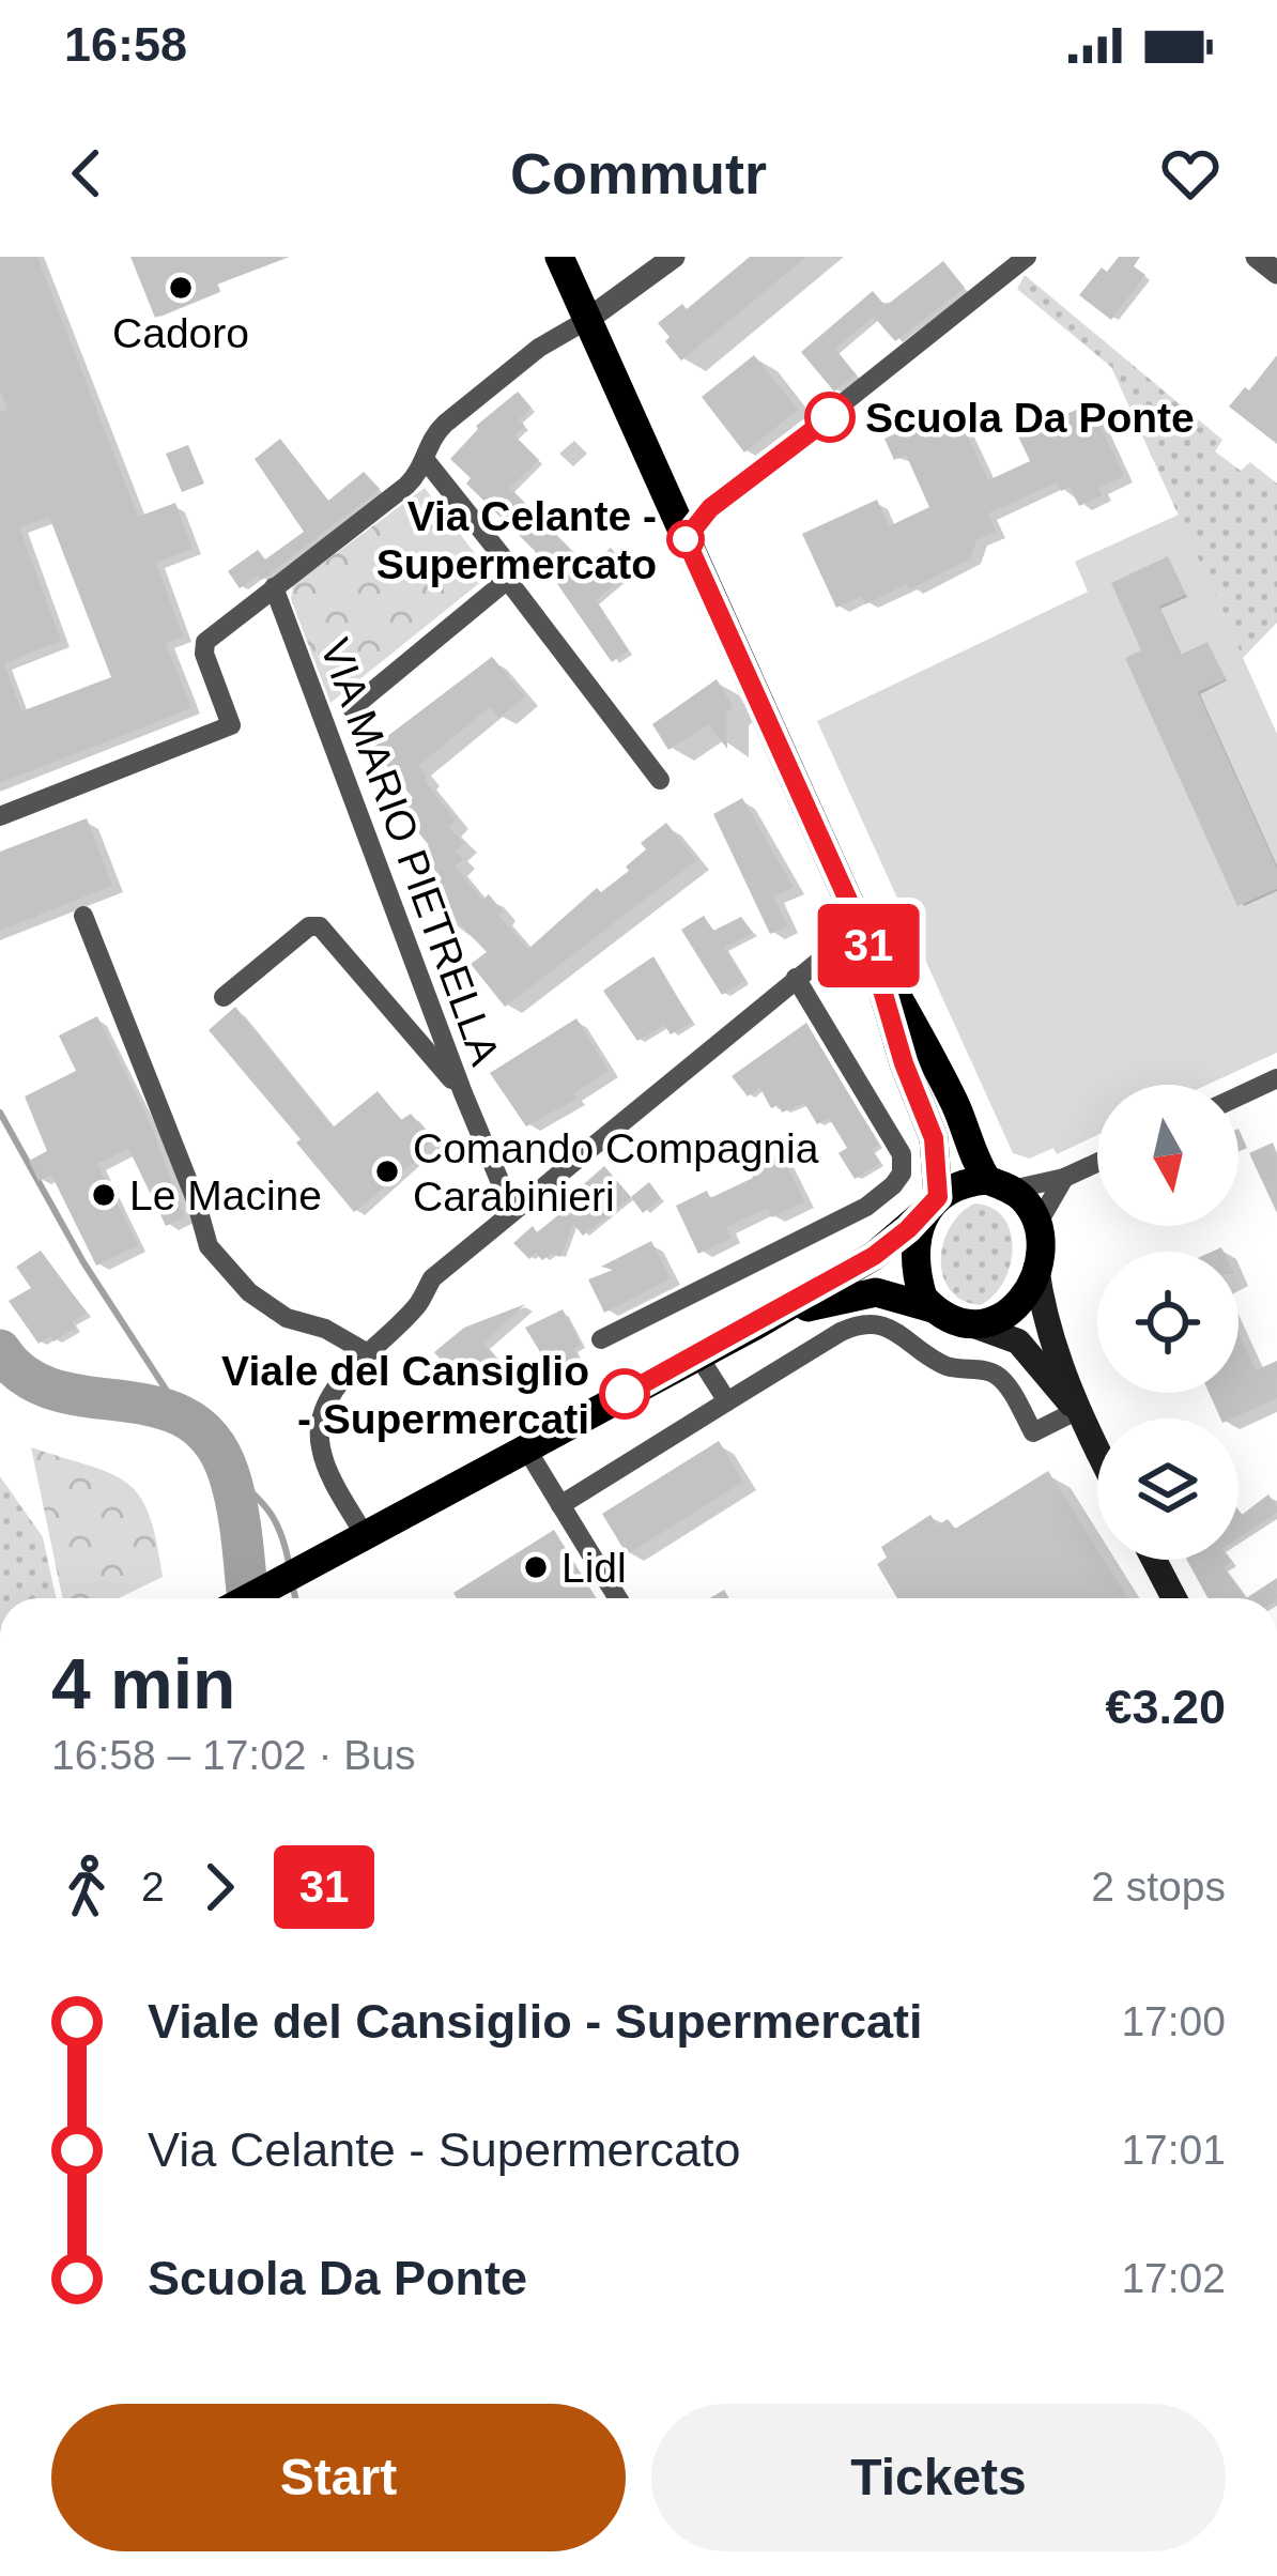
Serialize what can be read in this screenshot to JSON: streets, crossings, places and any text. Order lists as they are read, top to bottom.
{
  "streets": {
    "street": ["VIA MARIO PIETRELLA"]
  },
  "places": [
    "Cadoro",
    "Scuola Da Ponte",
    "Via Celante - Supermercato",
    "Comando Compagnia Carabinieri",
    "Le Macine",
    "Viale del Cansiglio - Supermercati",
    "Lidl"
  ],
  "lines": ["bus line 31"],
  "north": "bottom",
  "page": {
    "status": "16:58",
    "header": "Commutr",
    "on_map": "31",
    "heading": ["4 min", "16:58 – 17:02 · Bus", "€3.20"],
    "legs": ["2", "31", "2 stops"],
    "list": [
      {
        "name": "Viale del Cansiglio - Supermercati",
        "value": "17:00"
      },
      {
        "name": "Via Celante - Supermercato",
        "value": "17:01"
      },
      {
        "name": "Scuola Da Ponte",
        "value": "17:02"
      }
    ],
    "buttons": ["Start", "Tickets"]
  }
}
